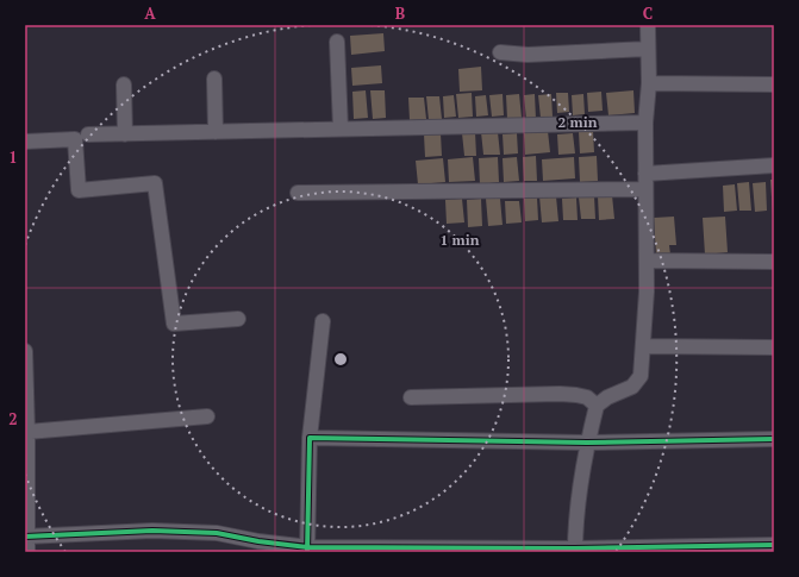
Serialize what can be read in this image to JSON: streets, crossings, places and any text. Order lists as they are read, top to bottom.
{
  "grid": {
    "columns": ["A", "B", "C"],
    "rows": ["1", "2"]
  },
  "rings": ["2 min", "1 min"]
}
